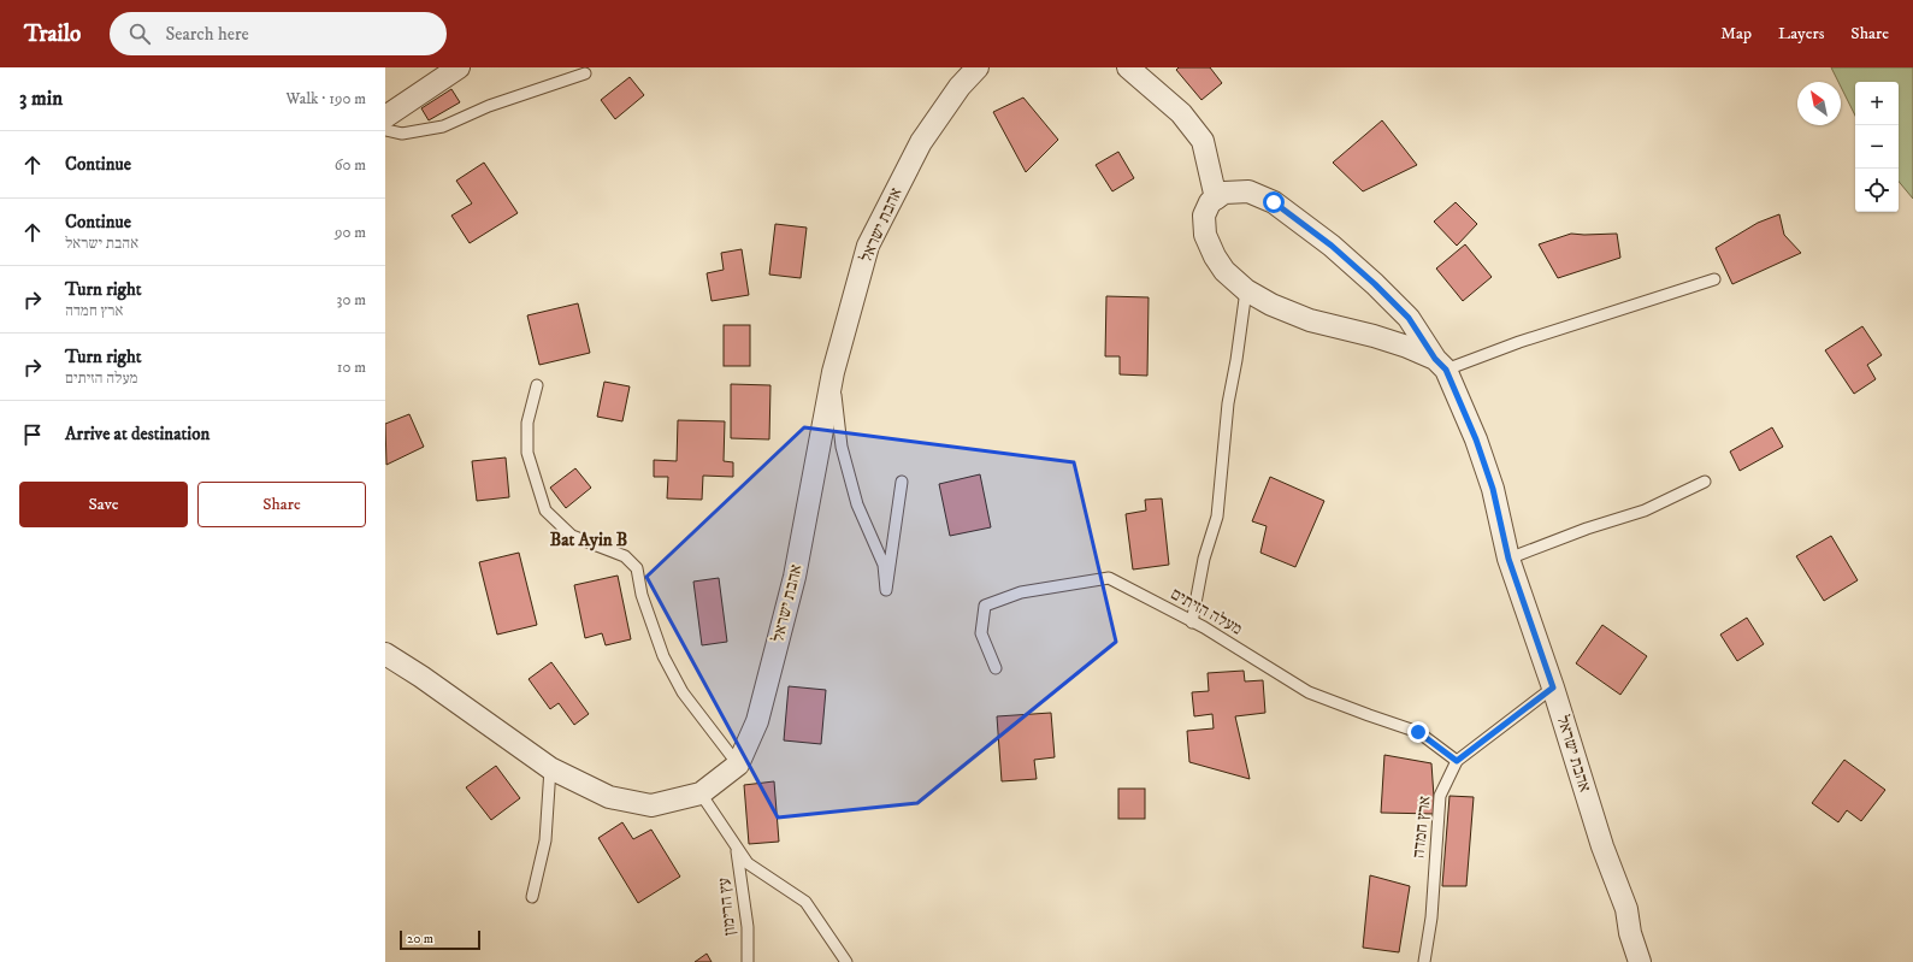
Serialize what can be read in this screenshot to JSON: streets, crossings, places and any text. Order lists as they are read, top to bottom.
{
  "streets": {
    "street": ["אהבת ישראל"],
    "lane": ["מעלה הזיתים", "ארץ חמדה", "עץ הרימון"]
  },
  "crossings": [
    ["אהבת ישראל", "ארץ חמדה"],
    ["מעלה הזיתים", "ארץ חמדה"]
  ],
  "districts": ["Bat Ayin B"],
  "scale_bar": "20 m",
  "north": "top left",
  "page": {
    "header": "Trailo",
    "search": "Search here",
    "nav": ["Map", "Layers", "Share"],
    "heading": ["3 min", "Walk · 190 m"],
    "map_buttons": ["+", "−"],
    "list": [
      ["Continue", "60 m"],
      ["Continue", "אהבת ישראל", "90 m"],
      ["Turn right", "ארץ חמדה", "30 m"],
      ["Turn right", "מעלה הזיתים", "10 m"],
      "Arrive at destination"
    ],
    "buttons": ["Save", "Share"],
    "scale": "20 m"
  }
}
